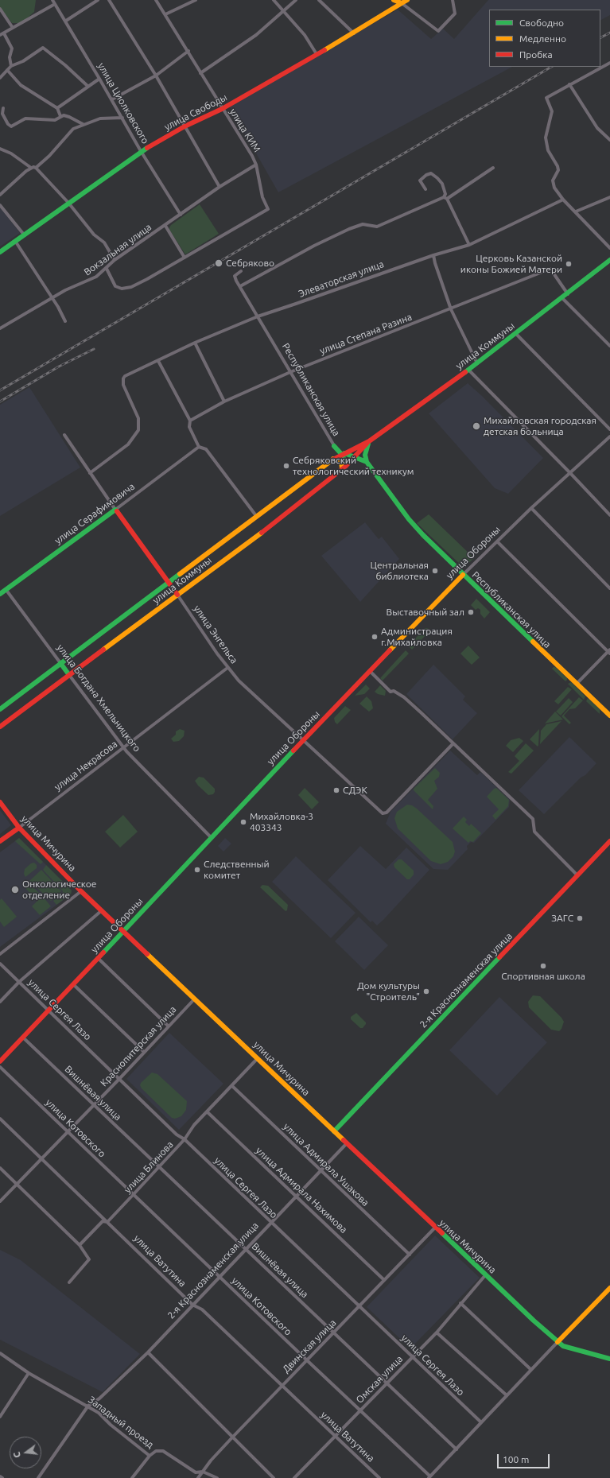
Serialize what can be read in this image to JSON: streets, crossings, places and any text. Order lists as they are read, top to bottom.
{
  "streets": {
    "street": [
      "улица Циолковского",
      "улица Свободы",
      "улица КИМ",
      "Вокзальная улица",
      "Элеваторская улица",
      "улица Степана Разина",
      "улица Коммуны",
      "Республиканская улица",
      "улица Серафимовича",
      "улица Обороны",
      "улица Энгельса",
      "улица Богдана Хмельницкого",
      "улица Некрасова",
      "улица Мичурина",
      "2-я Краснознаменская улица",
      "улица Сергея Лазо",
      "Краснопитерская улица",
      "Вишнёвая улица",
      "улица Котовского",
      "улица Адмирала Ушакова",
      "улица Блинова",
      "улица Адмирала Нахимова",
      "улица Ватутина",
      "Двинская улица",
      "Омская улица",
      "Западный проезд"
    ]
  },
  "crossings": [
    ["улица Циолковского", "улица Свободы"],
    ["улица Циолковского", "Вокзальная улица"],
    ["улица Свободы", "улица КИМ"],
    ["улица КИМ", "Вокзальная улица"],
    ["Элеваторская улица", "Республиканская улица"],
    ["Элеваторская улица", "улица Энгельса"],
    ["улица Степана Разина", "улица Коммуны"],
    ["улица Степана Разина", "Республиканская улица"],
    ["улица Коммуны", "Республиканская улица"],
    ["улица Коммуны", "улица Энгельса"],
    ["улица Коммуны", "улица Богдана Хмельницкого"],
    ["Республиканская улица", "улица Обороны"],
    ["улица Серафимовича", "улица Энгельса"],
    ["улица Серафимовича", "улица Богдана Хмельницкого"],
    ["улица Обороны", "улица Энгельса"],
    ["улица Обороны", "улица Богдана Хмельницкого"],
    ["улица Обороны", "улица Мичурина"],
    ["улица Обороны", "улица Сергея Лазо"],
    ["улица Обороны", "Вишнёвая улица"],
    ["улица Энгельса", "улица Некрасова"],
    ["улица Богдана Хмельницкого", "улица Некрасова"],
    ["улица Некрасова", "улица Мичурина"],
    ["улица Мичурина", "2-я Краснознаменская улица"],
    ["улица Мичурина", "Краснопитерская улица"],
    ["улица Мичурина", "улица Блинова"],
    ["улица Мичурина", "Двинская улица"],
    ["улица Мичурина", "Омская улица"],
    ["2-я Краснознаменская улица", "улица Сергея Лазо"],
    ["2-я Краснознаменская улица", "Вишнёвая улица"],
    ["2-я Краснознаменская улица", "улица Котовского"],
    ["2-я Краснознаменская улица", "улица Адмирала Ушакова"],
    ["2-я Краснознаменская улица", "улица Адмирала Нахимова"],
    ["2-я Краснознаменская улица", "улица Ватутина"],
    ["2-я Краснознаменская улица", "Западный проезд"],
    ["улица Сергея Лазо", "Краснопитерская улица"],
    ["улица Сергея Лазо", "улица Блинова"],
    ["улица Сергея Лазо", "Двинская улица"],
    ["улица Сергея Лазо", "Омская улица"],
    ["Краснопитерская улица", "Вишнёвая улица"],
    ["Краснопитерская улица", "улица Котовского"],
    ["Краснопитерская улица", "улица Ватутина"],
    ["Вишнёвая улица", "улица Блинова"],
    ["Вишнёвая улица", "Двинская улица"],
    ["Вишнёвая улица", "Омская улица"],
    ["улица Котовского", "улица Блинова"],
    ["улица Котовского", "Двинская улица"],
    ["улица Котовского", "Омская улица"],
    ["улица Адмирала Ушакова", "улица Блинова"],
    ["улица Адмирала Ушакова", "Двинская улица"],
    ["улица Блинова", "улица Адмирала Нахимова"],
    ["улица Блинова", "улица Ватутина"],
    ["улица Адмирала Нахимова", "Двинская улица"],
    ["улица Ватутина", "Двинская улица"],
    ["улица Ватутина", "Омская улица"],
    ["Двинская улица", "Западный проезд"]
  ],
  "places": [
    "Себряково",
    "Церковь Казанской иконы Божией Матери",
    "Михайловская городская детская больница",
    "Себряковский технологический техникум",
    "Центральная библиотека",
    "Выставочный зал",
    "Администрация г.Михайловка",
    "СДЭК",
    "Михайловка-3 403343",
    "Следственный комитет",
    "Онкологическое отделение",
    "ЗАГС",
    "Спортивная школа",
    "Дом культуры \"Строитель\""
  ],
  "legend": ["Свободно", "Медленно", "Пробка"],
  "scale_bar": "100 m",
  "north": "left"
}
